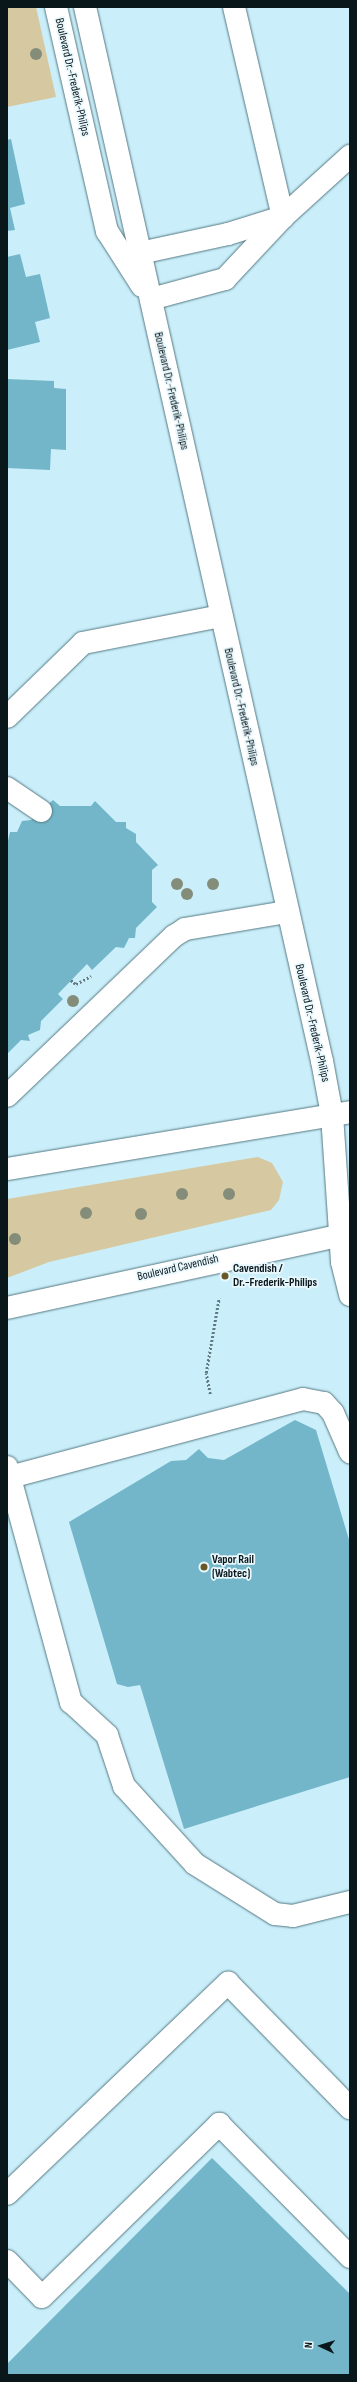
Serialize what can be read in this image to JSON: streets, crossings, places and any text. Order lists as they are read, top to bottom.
{
  "streets": {
    "street": ["Boulevard Dr.-Frederik-Philips", "Boulevard Cavendish"]
  },
  "crossings": [
    ["Boulevard Dr.-Frederik-Philips", "Boulevard Cavendish"]
  ],
  "places": ["Cavendish / Dr.-Frederik-Philips", "Vapor Rail (Wabtec)"],
  "north": "left"
}
